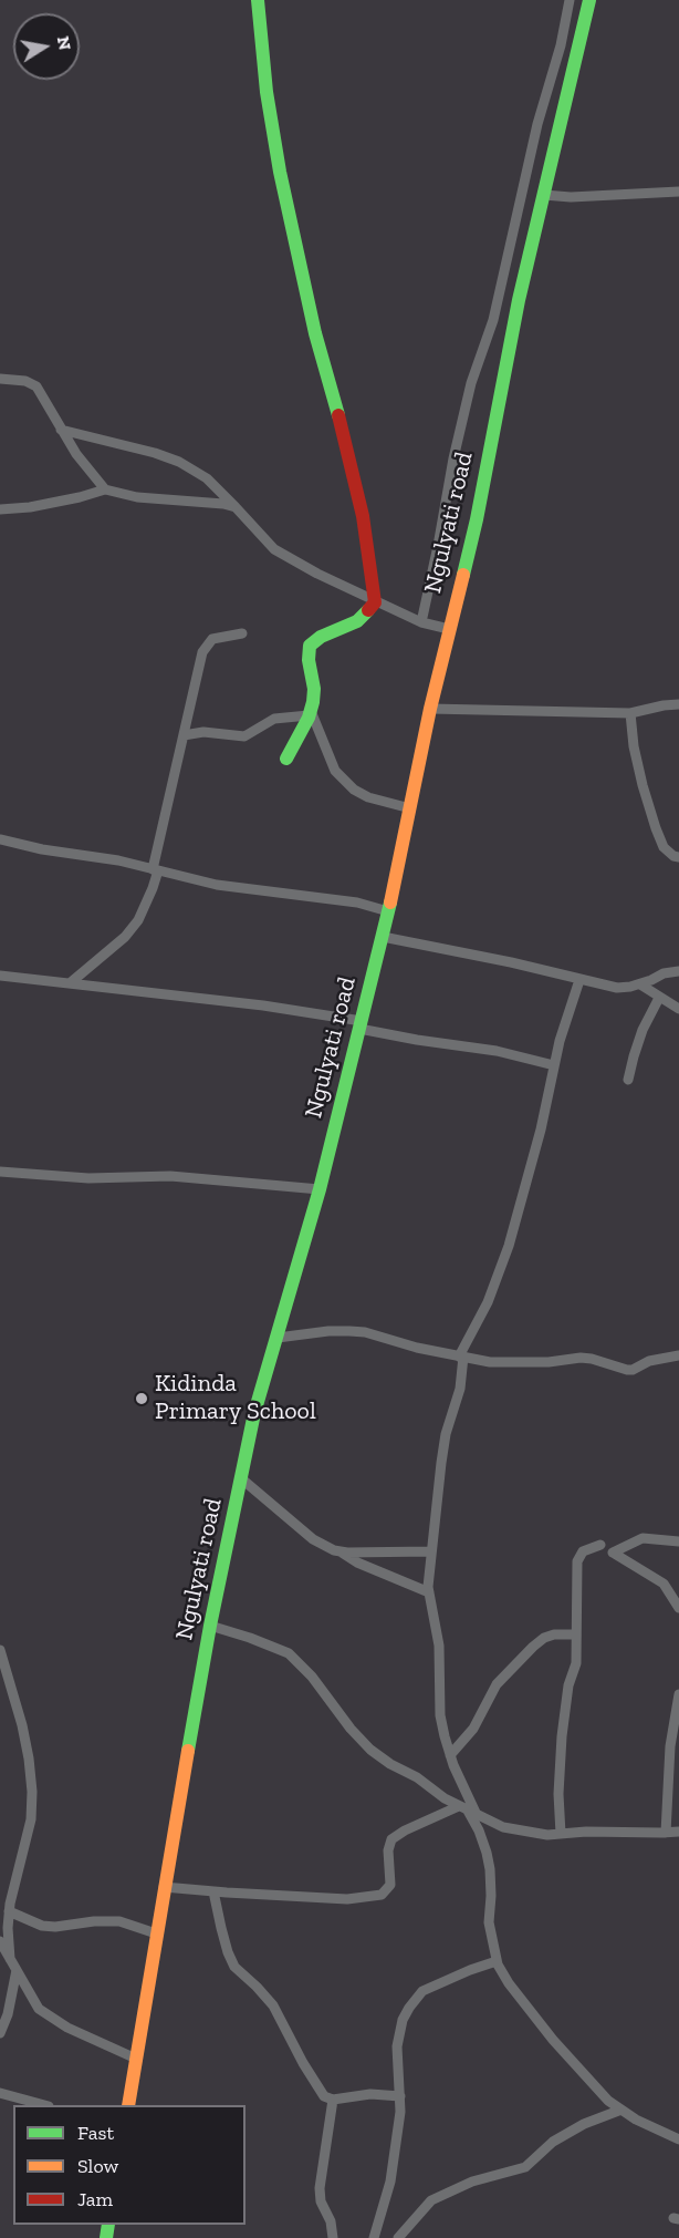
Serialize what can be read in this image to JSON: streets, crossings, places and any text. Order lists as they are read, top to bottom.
{
  "streets": {
    "main road": ["Ngulyati road"]
  },
  "places": ["Kidinda Primary School"],
  "legend": ["Fast", "Slow", "Jam"],
  "north": "right"
}
